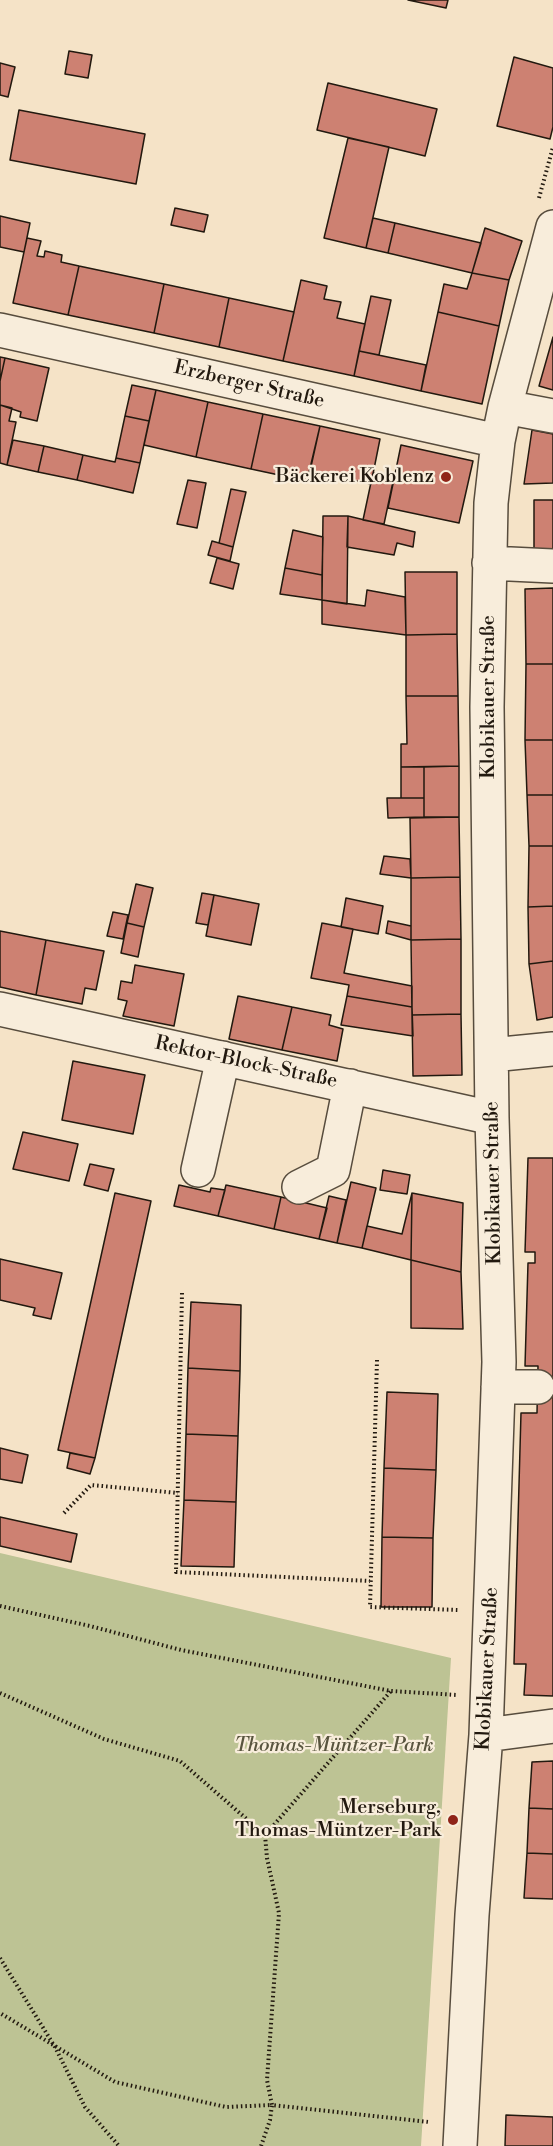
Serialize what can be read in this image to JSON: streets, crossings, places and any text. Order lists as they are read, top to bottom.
{
  "streets": {
    "street": ["Erzberger Straße", "Klobikauer Straße", "Rektor-Block-Straße"]
  },
  "crossings": [
    ["Erzberger Straße", "Klobikauer Straße"],
    ["Klobikauer Straße", "Rektor-Block-Straße"]
  ],
  "parks": ["Thomas-Müntzer-Park"],
  "places": ["Bäckerei Koblenz", "Merseburg, Thomas-Müntzer-Park"]
}
